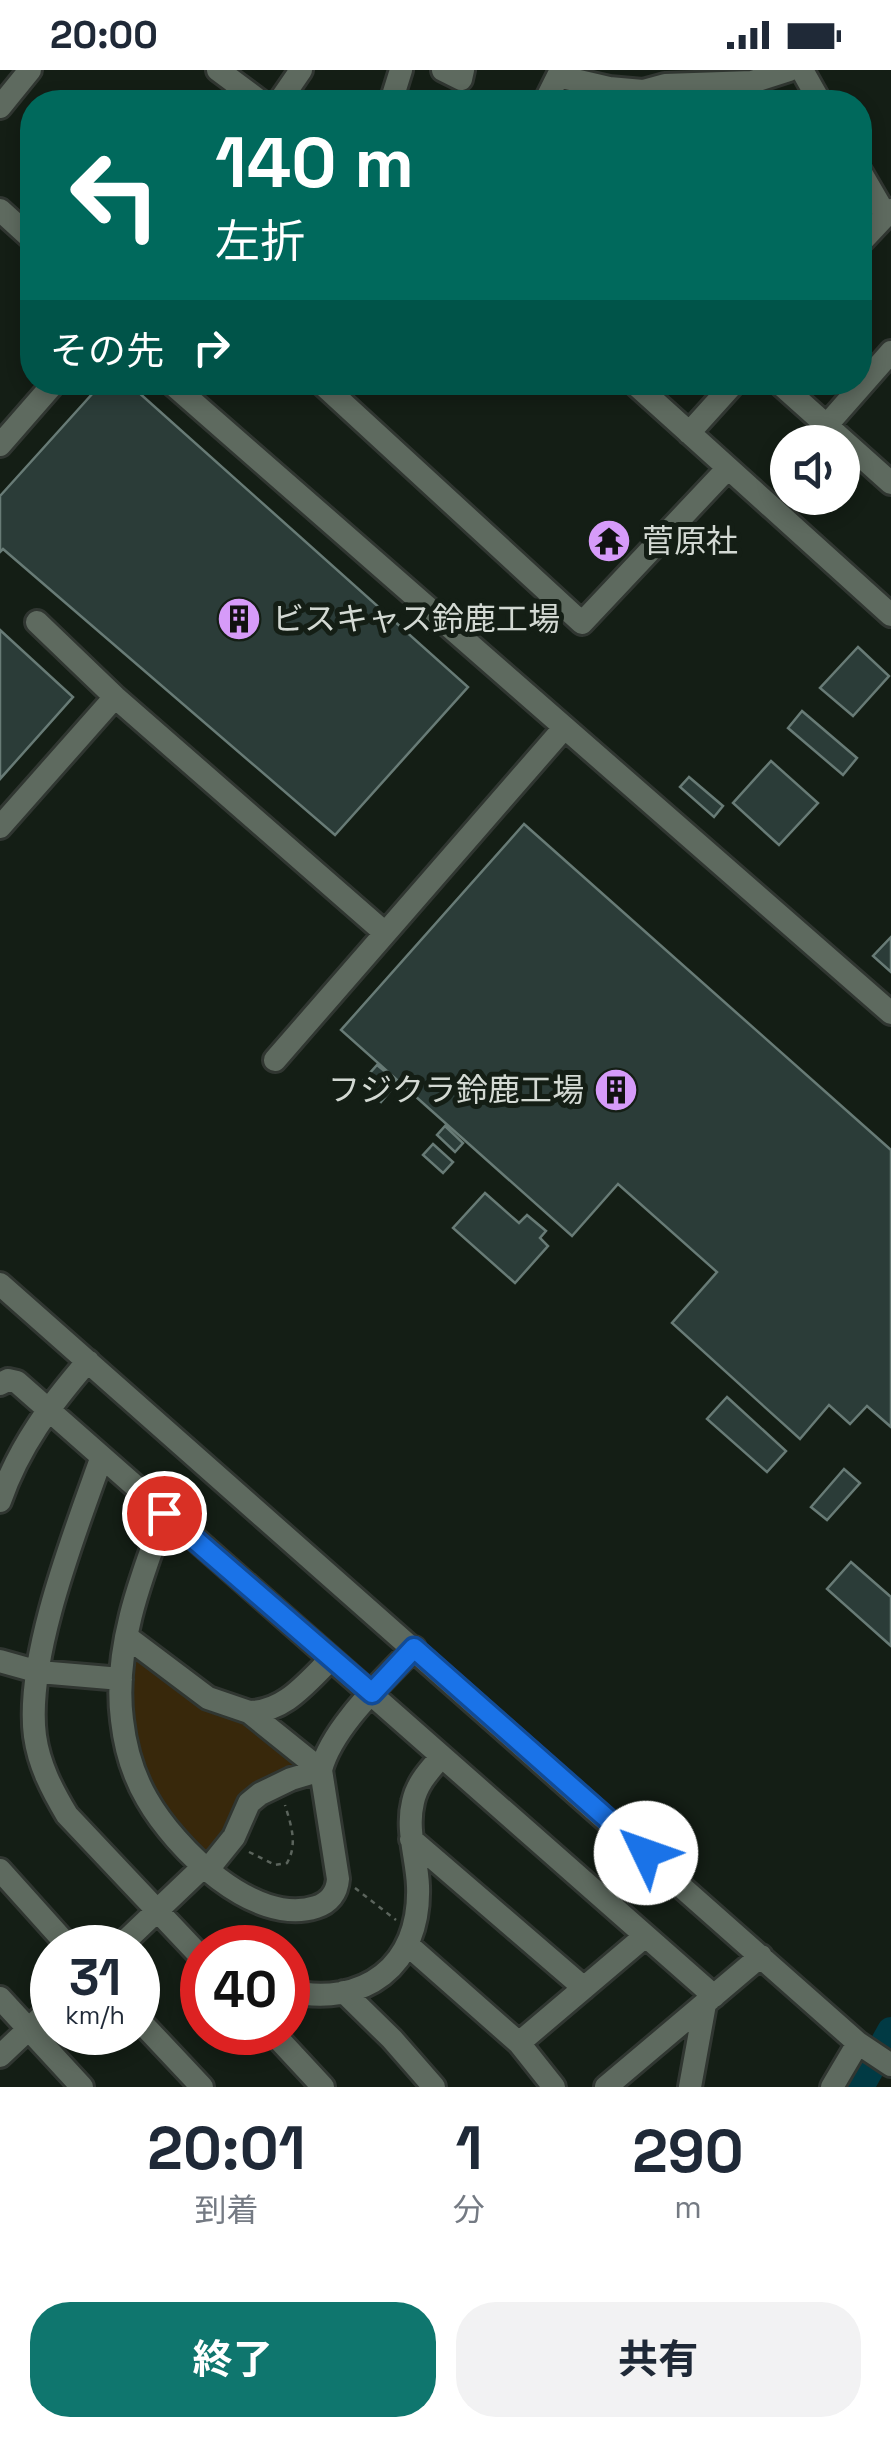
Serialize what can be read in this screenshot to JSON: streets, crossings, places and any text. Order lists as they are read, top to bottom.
{
  "places": {
    "temple": ["菅原社"],
    "building": ["ビスキャス鈴鹿工場", "フジクラ鈴鹿工場"]
  },
  "page": {
    "status": "20:00",
    "turn": ["140 m", "左折"],
    "then": "その先",
    "speed": "31 km/h",
    "limit": "40",
    "eta": [
      "20:01",
      "到着",
      "1",
      "分",
      "290",
      "m"
    ],
    "buttons": ["終了", "共有"]
  }
}
